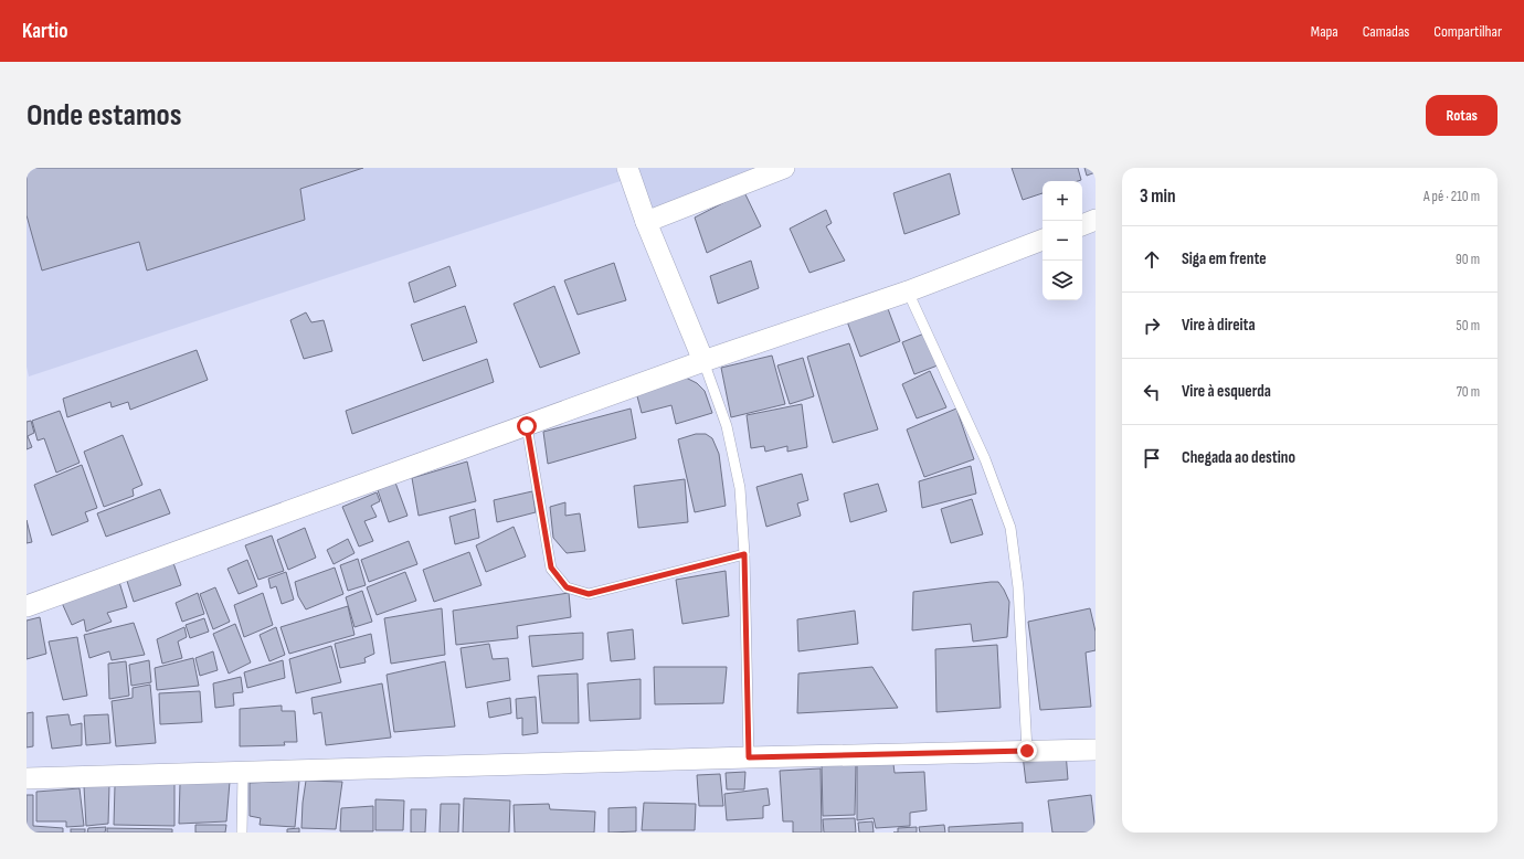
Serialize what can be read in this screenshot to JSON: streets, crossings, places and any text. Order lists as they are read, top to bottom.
{
  "page": {
    "header": "Kartio",
    "nav": ["Mapa", "Camadas", "Compartilhar"],
    "buttons": "Rotas",
    "title": "Onde estamos",
    "heading": ["3 min", "A pé · 210 m"],
    "map_buttons": ["+", "−"],
    "list": [
      ["Siga em frente", "90 m"],
      ["Vire à direita", "50 m"],
      ["Vire à esquerda", "70 m"],
      "Chegada ao destino"
    ]
  }
}
